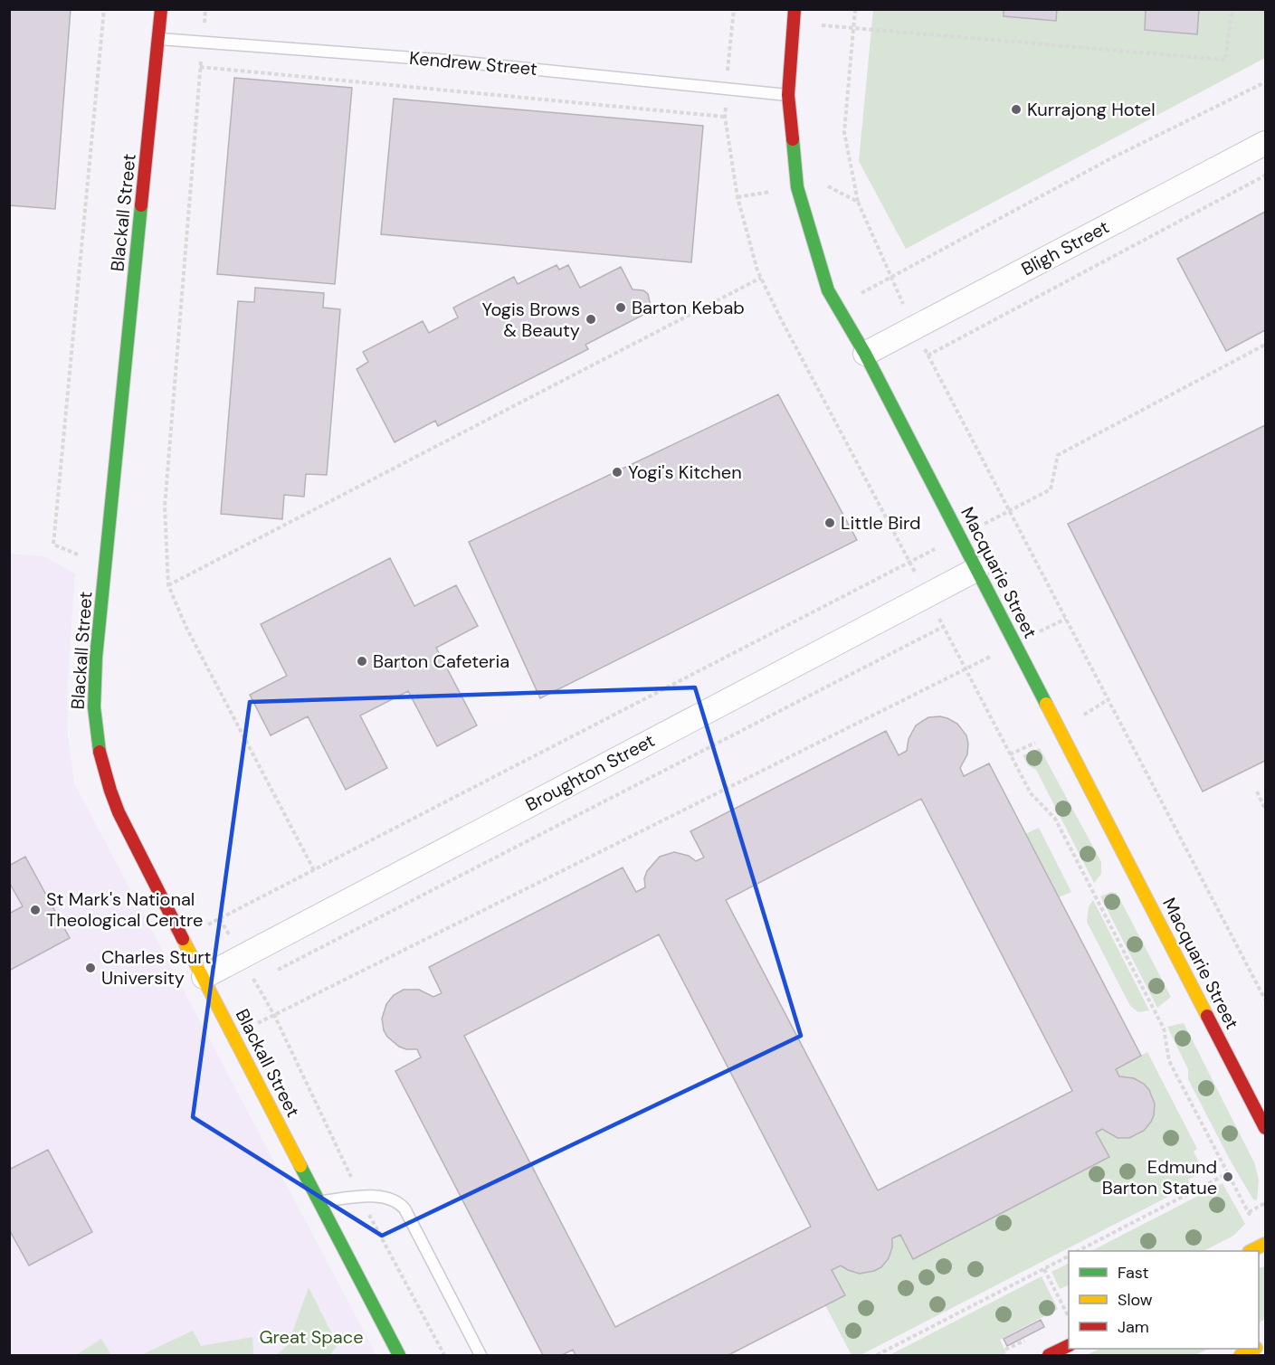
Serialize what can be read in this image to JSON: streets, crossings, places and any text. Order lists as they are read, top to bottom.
{
  "streets": {
    "street": [
      "Blackall Street",
      "Bligh Street",
      "Macquarie Street",
      "Broughton Street"
    ],
    "lane": ["Kendrew Street"]
  },
  "crossings": [
    ["Kendrew Street", "Blackall Street"],
    ["Kendrew Street", "Macquarie Street"],
    ["Blackall Street", "Broughton Street"],
    ["Bligh Street", "Macquarie Street"],
    ["Macquarie Street", "Broughton Street"]
  ],
  "parks": ["Great Space"],
  "places": [
    "Kurrajong Hotel",
    "Barton Kebab",
    "Yogis Brows & Beauty",
    "Yogi's Kitchen",
    "Little Bird",
    "Barton Cafeteria",
    "St Mark's National Theological Centre",
    "Charles Sturt University",
    "Edmund Barton Statue"
  ],
  "legend": ["Fast", "Slow", "Jam"]
}
